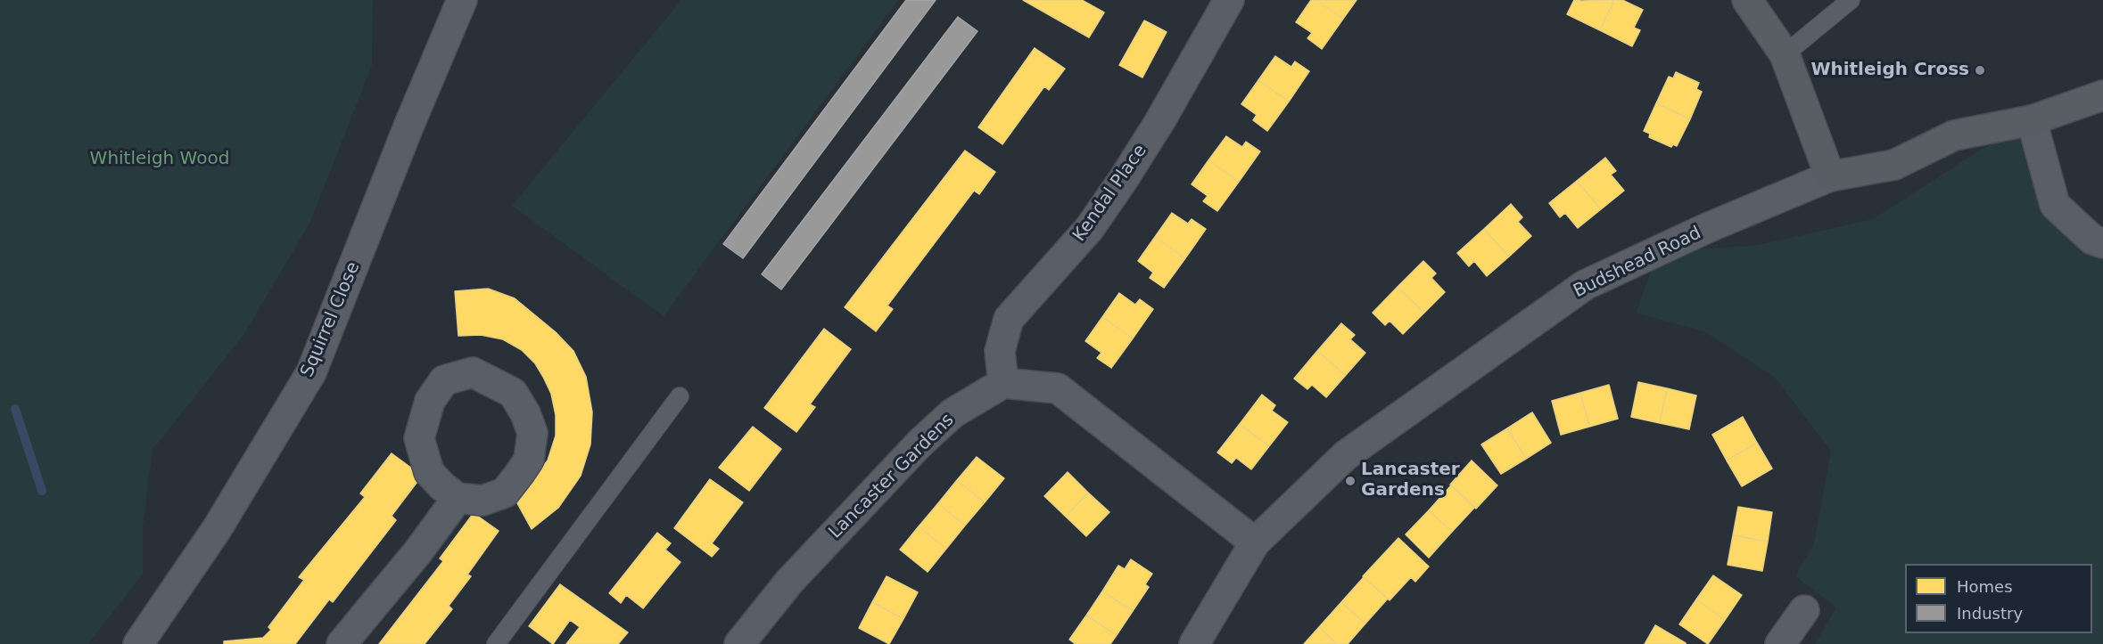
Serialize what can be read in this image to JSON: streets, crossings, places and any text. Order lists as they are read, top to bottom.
{
  "streets": {
    "main road": ["Budshead Road"],
    "street": ["Kendal Place", "Squirrel Close", "Lancaster Gardens"]
  },
  "crossings": [
    ["Kendal Place", "Lancaster Gardens"]
  ],
  "parks": ["Whitleigh Wood"],
  "places": ["Whitleigh Cross", "Lancaster Gardens"],
  "legend": ["Homes", "Industry"]
}
